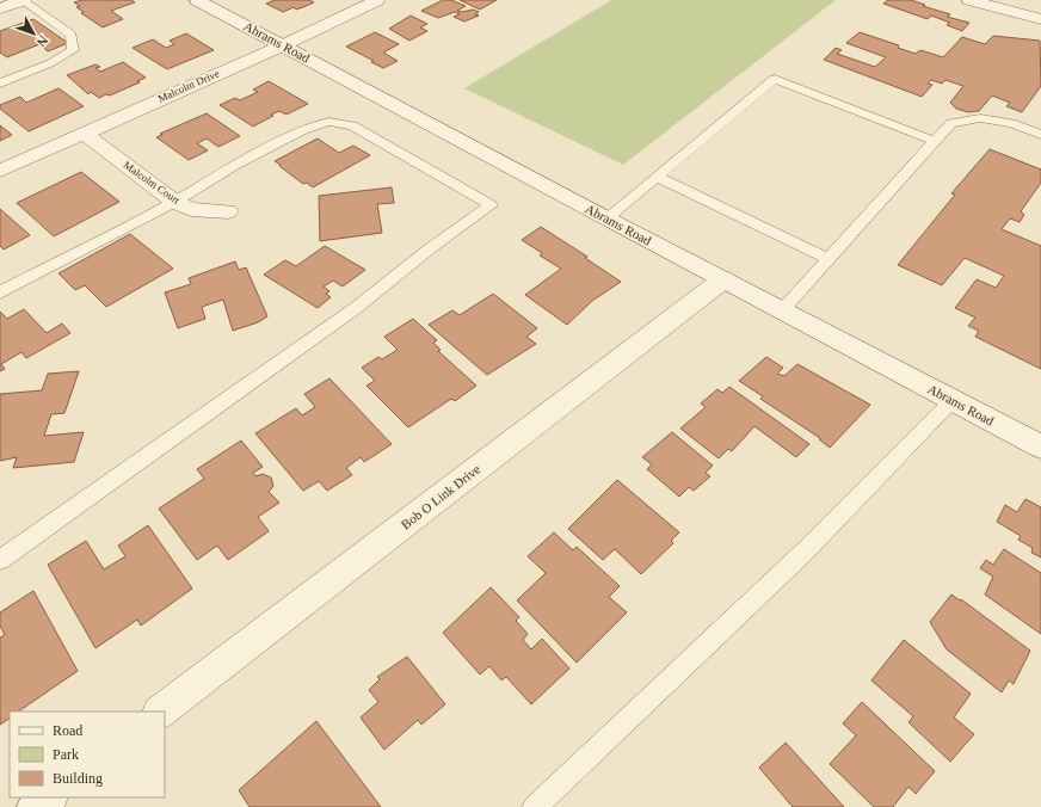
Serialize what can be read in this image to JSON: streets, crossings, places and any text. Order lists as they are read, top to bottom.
{
  "streets": {
    "street": [
      "Abrams Road",
      "Malcolm Drive",
      "Malcolm Court",
      "Bob O Link Drive"
    ]
  },
  "crossings": [
    ["Abrams Road", "Malcolm Drive"],
    ["Abrams Road", "Bob O Link Drive"],
    ["Malcolm Drive", "Malcolm Court"]
  ],
  "legend": ["Road", "Park", "Building"],
  "north": "bottom right"
}
